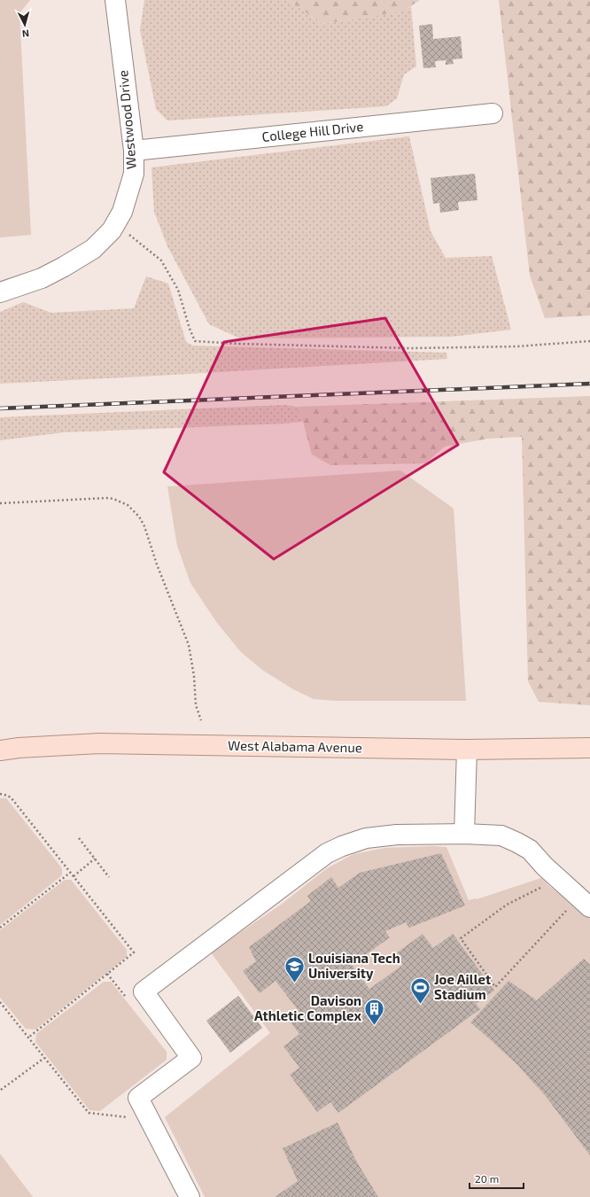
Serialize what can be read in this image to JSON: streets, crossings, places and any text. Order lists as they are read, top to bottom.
{
  "streets": {
    "main road": ["West Alabama Avenue"],
    "street": ["Westwood Drive", "College Hill Drive"]
  },
  "crossings": [
    ["Westwood Drive", "College Hill Drive"]
  ],
  "places": {
    "school or university": ["Louisiana Tech University"],
    "sports": ["Joe Aillet Stadium"],
    "building": ["Davison Athletic Complex"]
  },
  "scale_bar": "20 m",
  "north": "bottom"
}
